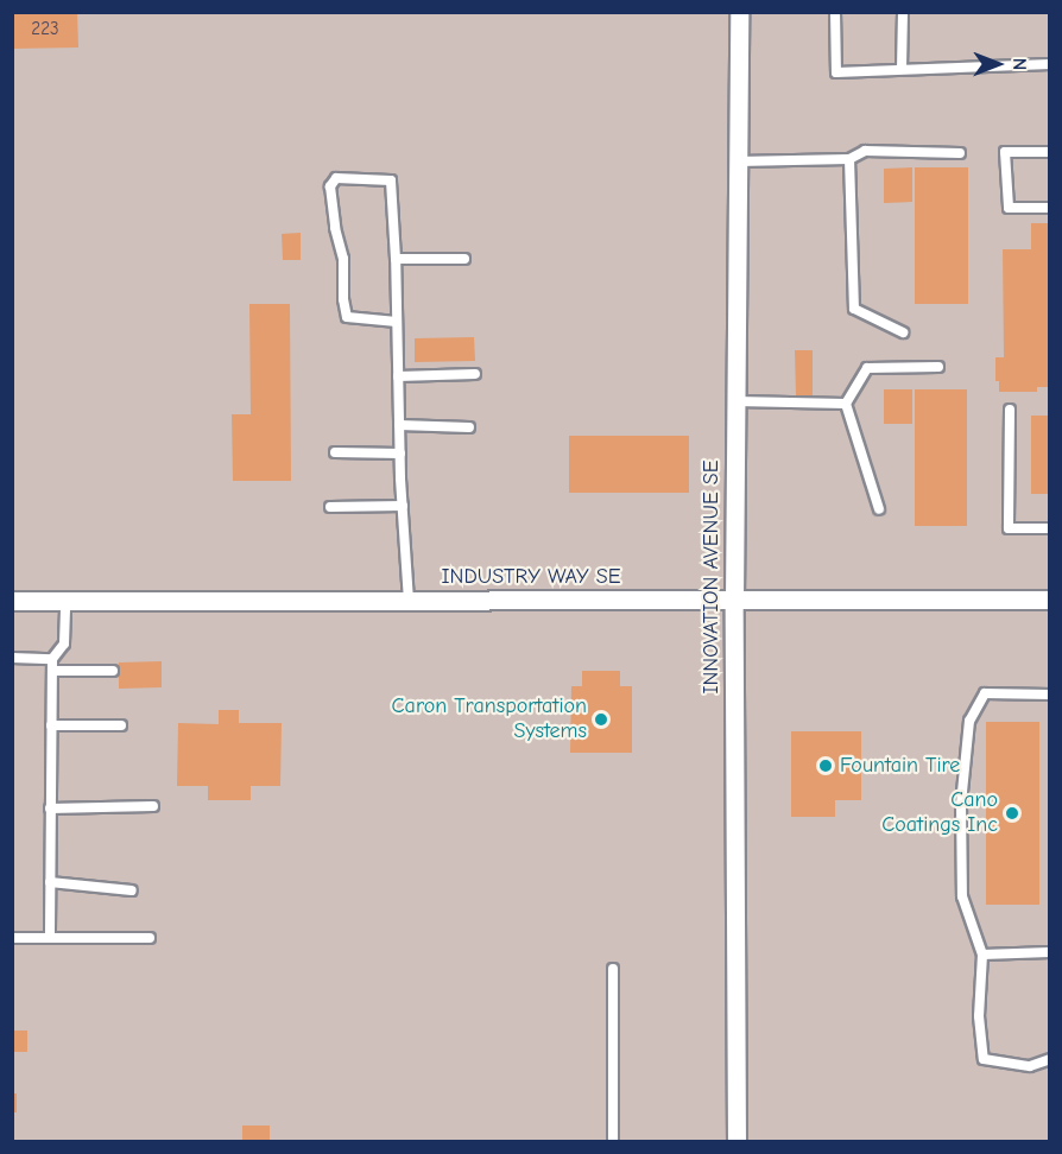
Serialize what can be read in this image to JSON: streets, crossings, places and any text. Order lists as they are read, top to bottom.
{
  "streets": {
    "street": ["INDUSTRY WAY SE", "INNOVATION AVENUE SE"]
  },
  "crossings": [
    ["INDUSTRY WAY SE", "INNOVATION AVENUE SE"]
  ],
  "places": ["Caron Transportation Systems", "Fountain Tire", "Cano Coatings Inc"],
  "house_numbers": ["223"],
  "north": "right"
}
